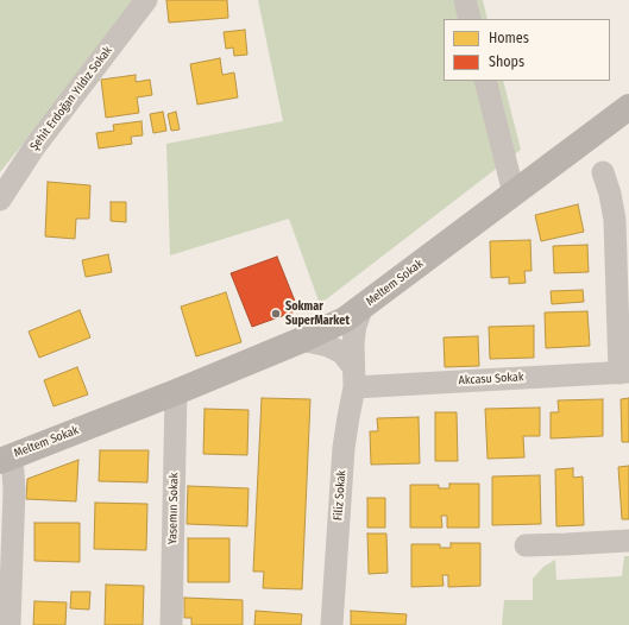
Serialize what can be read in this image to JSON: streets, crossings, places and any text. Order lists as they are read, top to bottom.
{
  "streets": {
    "main road": ["Meltem Sokak"],
    "street": [
      "Şehit Erdoğan Yıldız Sokak",
      "Akcasu Sokak",
      "Filiz Sokak",
      "Yasemın Sokak"
    ]
  },
  "crossings": [
    ["Meltem Sokak", "Filiz Sokak"],
    ["Meltem Sokak", "Yasemın Sokak"],
    ["Akcasu Sokak", "Filiz Sokak"]
  ],
  "places": ["Sokmar SuperMarket"],
  "legend": ["Homes", "Shops"]
}
